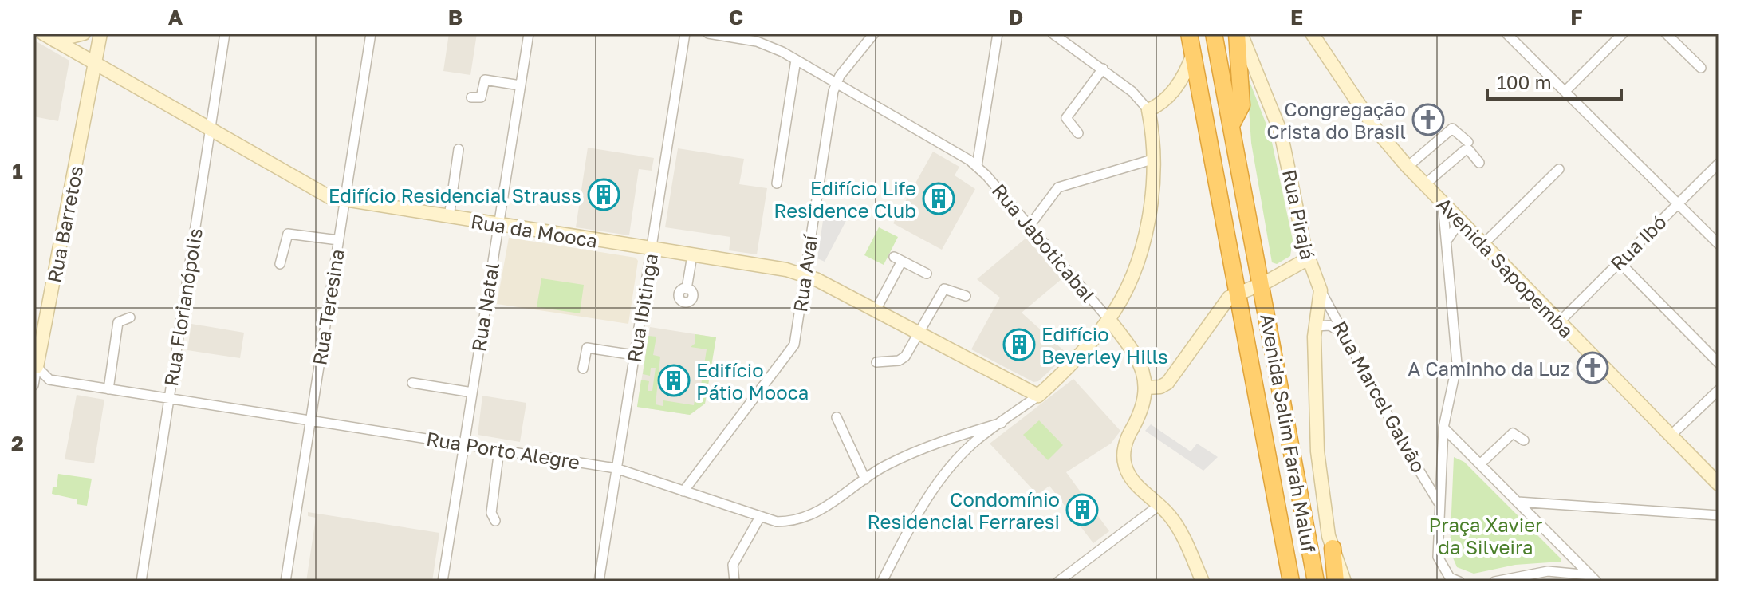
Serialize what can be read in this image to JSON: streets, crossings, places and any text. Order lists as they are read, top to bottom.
{
  "streets": {
    "highway": ["Avenida Salim Farah Maluf"],
    "main road": [
      "Rua Pirajá",
      "Rua Barretos",
      "Rua da Mooca",
      "Rua Jaboticabal",
      "Avenida Sapopemba"
    ],
    "street": [
      "Rua Ibó",
      "Rua Avaí",
      "Rua Florianópolis",
      "Rua Teresina",
      "Rua Natal",
      "Rua Ibitinga",
      "Rua Marcel Galvão",
      "Rua Porto Alegre"
    ]
  },
  "crossings": [
    ["Rua Pirajá", "Rua Marcel Galvão"],
    ["Rua Barretos", "Rua da Mooca"],
    ["Rua Barretos", "Rua Porto Alegre"],
    ["Rua da Mooca", "Rua Avaí"],
    ["Rua da Mooca", "Rua Florianópolis"],
    ["Rua da Mooca", "Rua Teresina"],
    ["Rua da Mooca", "Rua Natal"],
    ["Rua da Mooca", "Rua Ibitinga"],
    ["Rua Jaboticabal", "Rua Avaí"],
    ["Rua Ibó", "Avenida Sapopemba"],
    ["Rua Avaí", "Rua Porto Alegre"],
    ["Rua Florianópolis", "Rua Porto Alegre"],
    ["Rua Teresina", "Rua Porto Alegre"],
    ["Rua Natal", "Rua Porto Alegre"],
    ["Rua Ibitinga", "Rua Porto Alegre"]
  ],
  "parks": ["Praça Xavier da Silveira"],
  "places": {
    "church": ["Congregação Crista do Brasil", "A Caminho da Luz"],
    "building": [
      "Edifício Residencial Strauss",
      "Edifício Life Residence Club",
      "Edifício Beverley Hills",
      "Edifício Pátio Mooca",
      "Condomínio Residencial Ferraresi"
    ]
  },
  "scale_bar": "100 m",
  "grid": {
    "columns": [
      "A",
      "B",
      "C",
      "D",
      "E",
      "F"
    ],
    "rows": ["1", "2"]
  }
}
